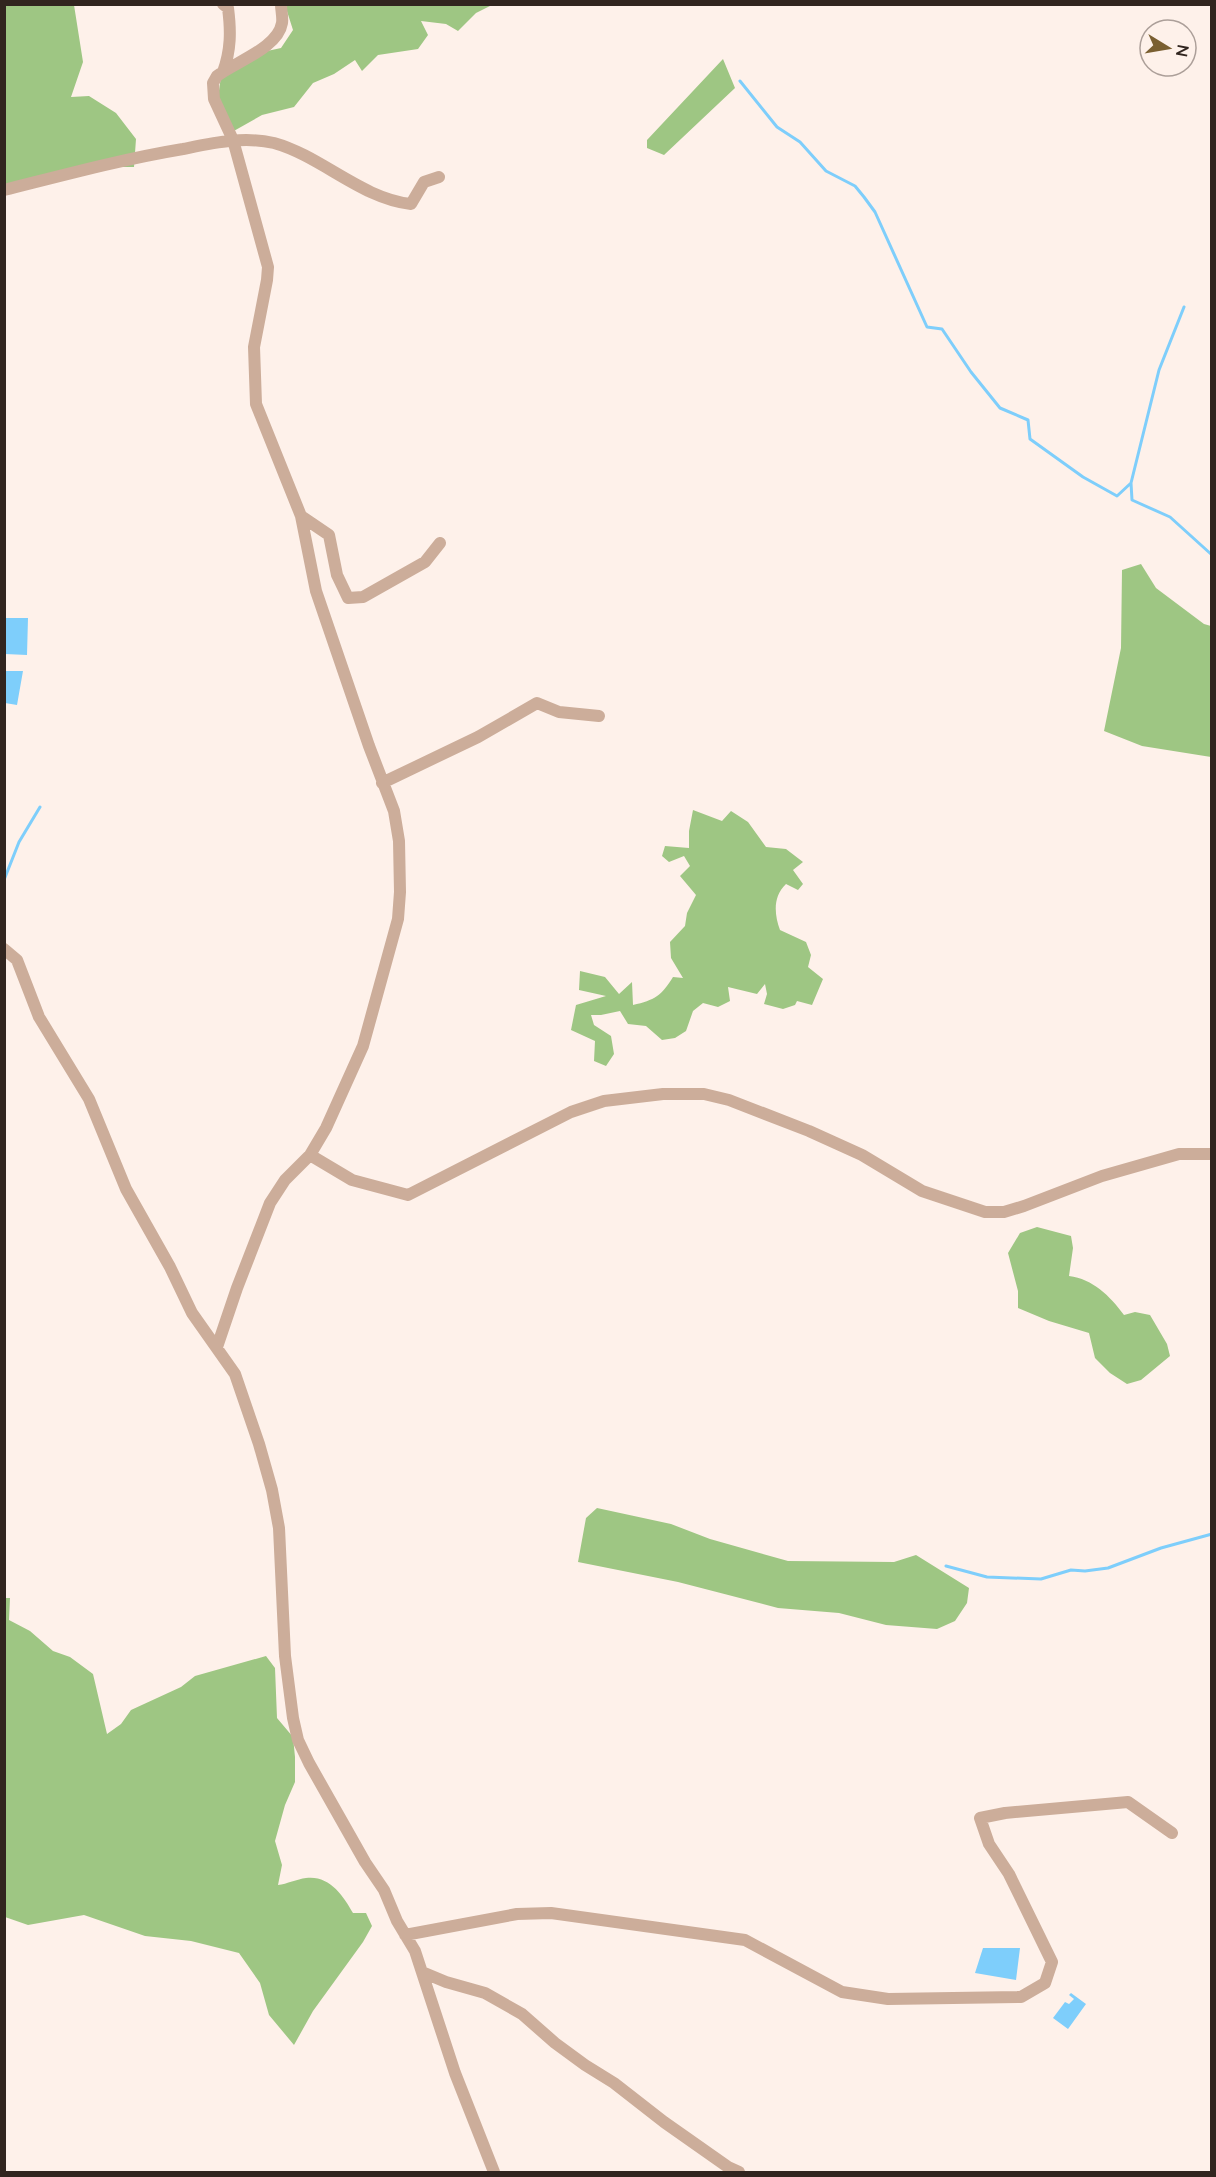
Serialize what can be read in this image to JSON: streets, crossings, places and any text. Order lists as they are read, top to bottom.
{
  "north": "right"
}
